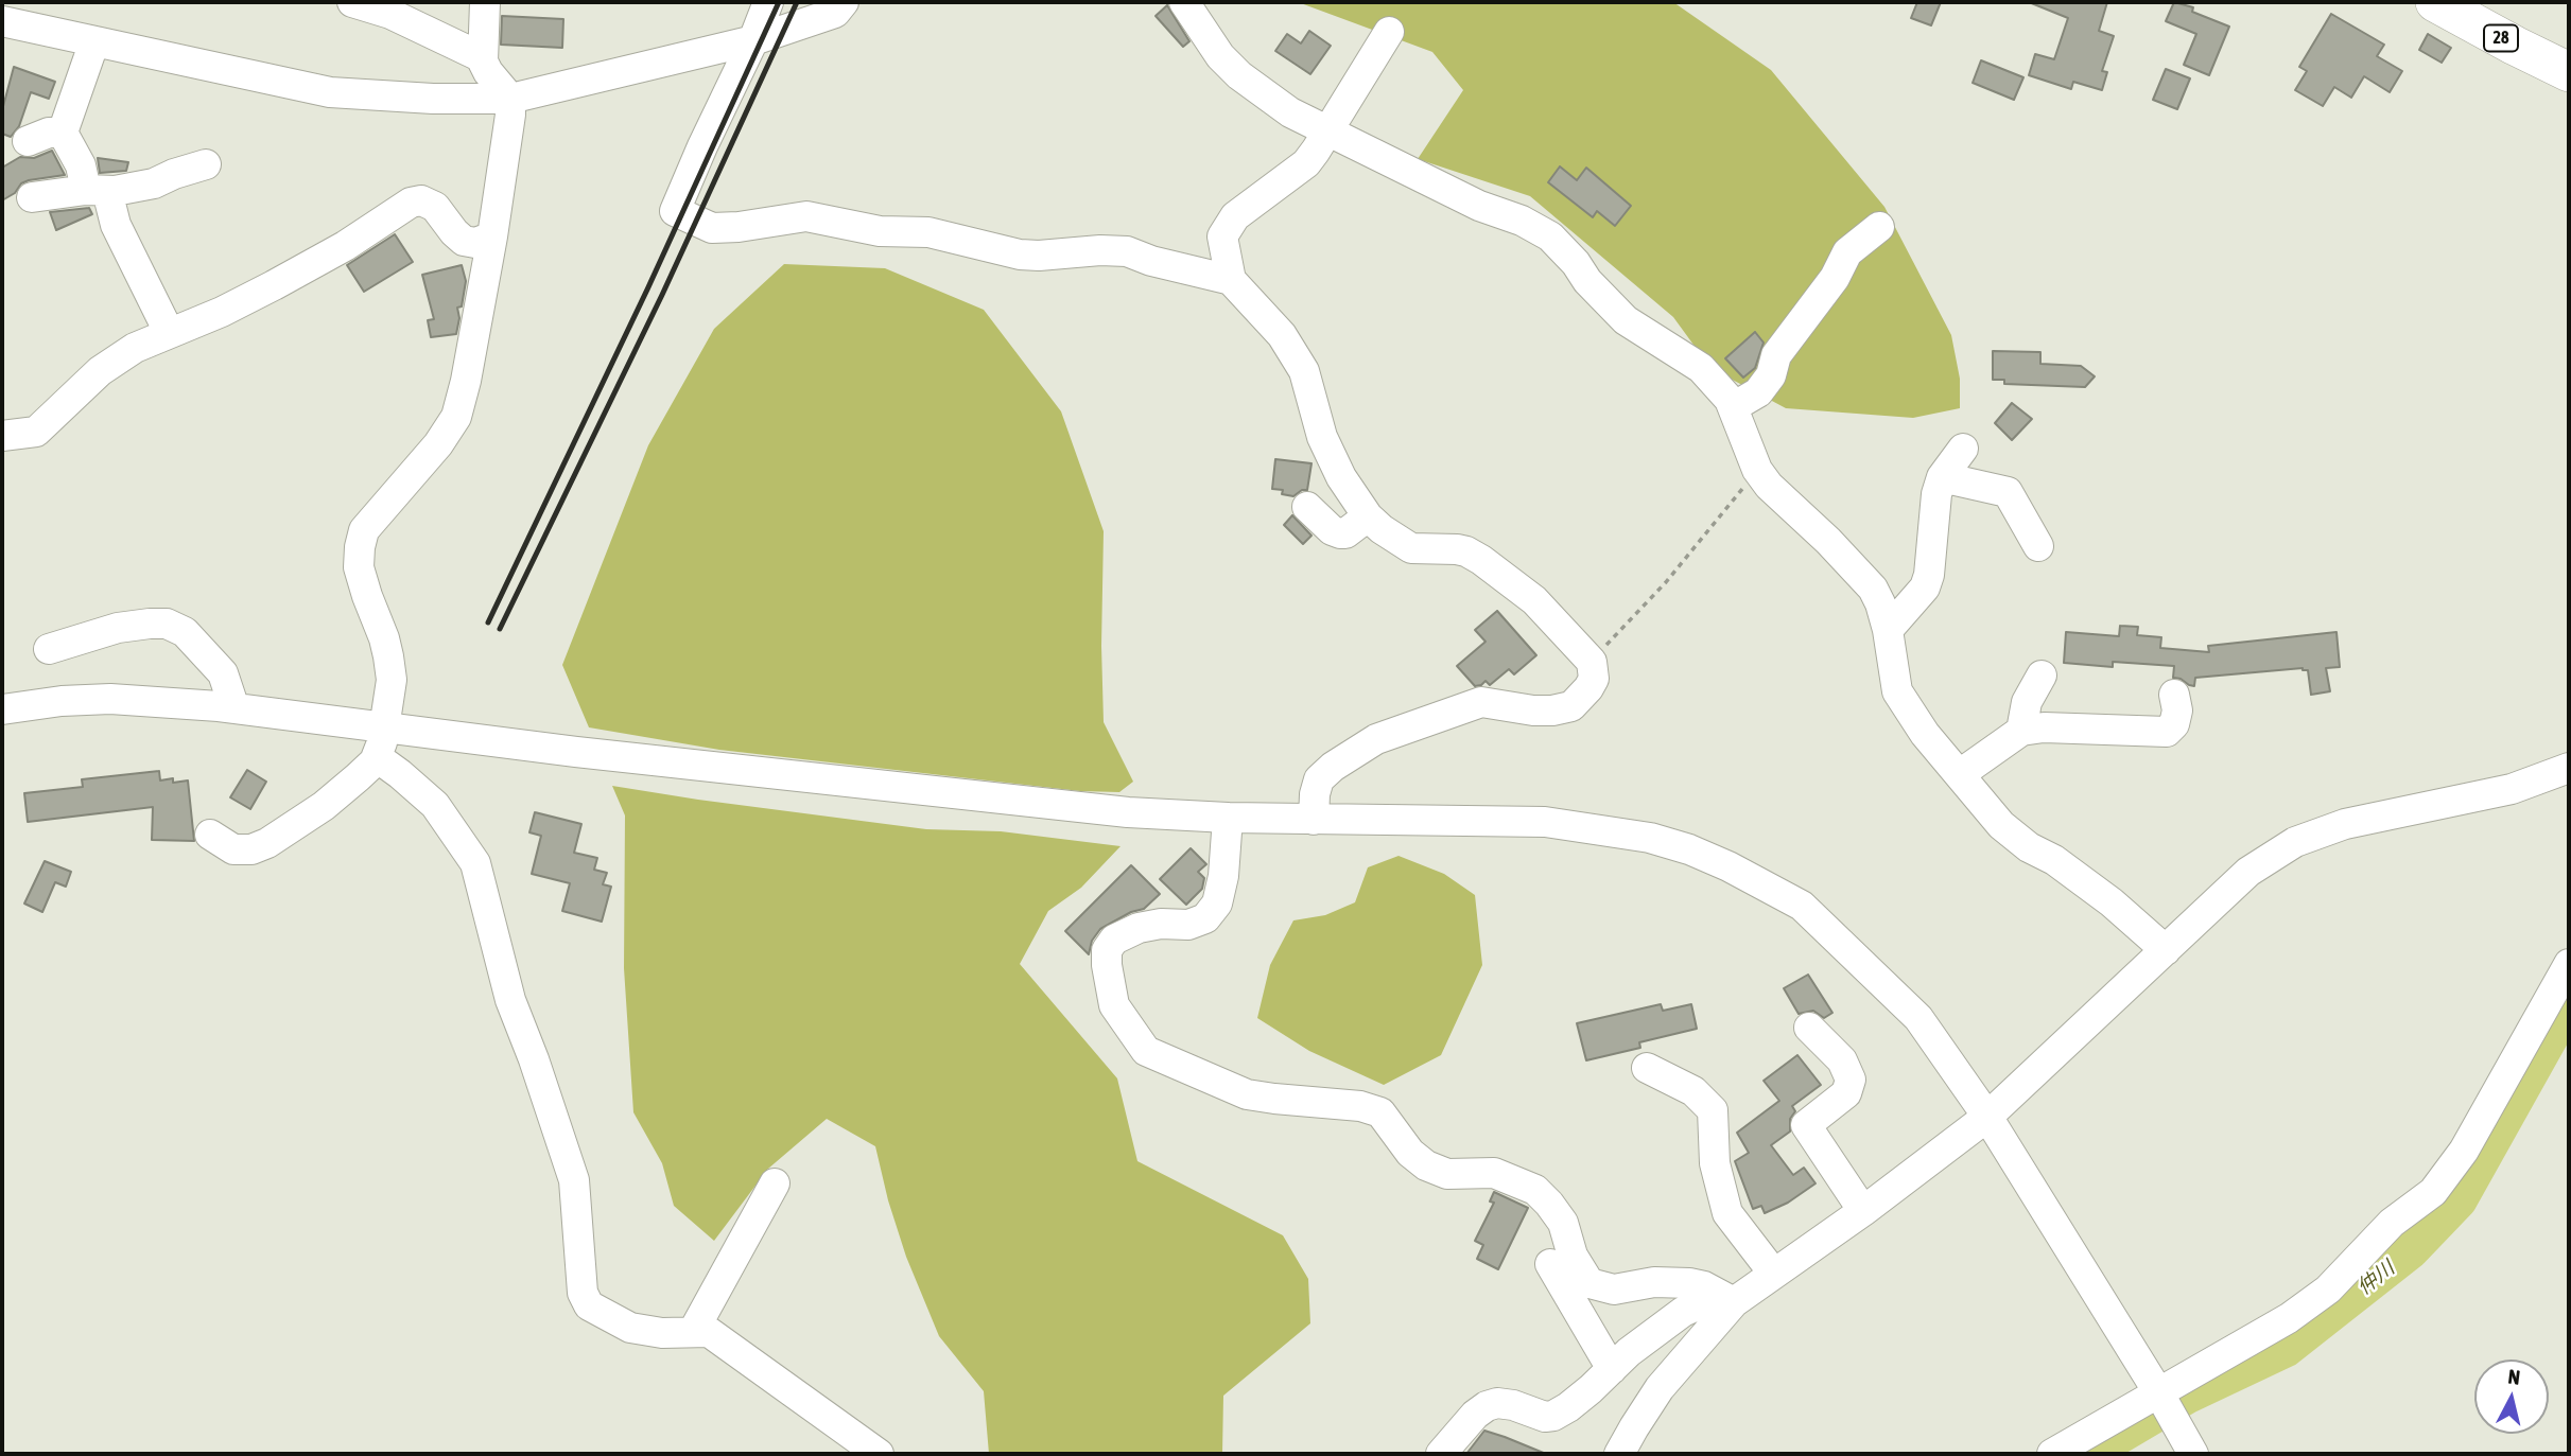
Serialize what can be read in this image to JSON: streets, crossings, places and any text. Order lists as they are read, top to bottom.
{
  "streets": {
    "main road": ["28"]
  },
  "water": ["仲川"],
  "north": "top"
}
